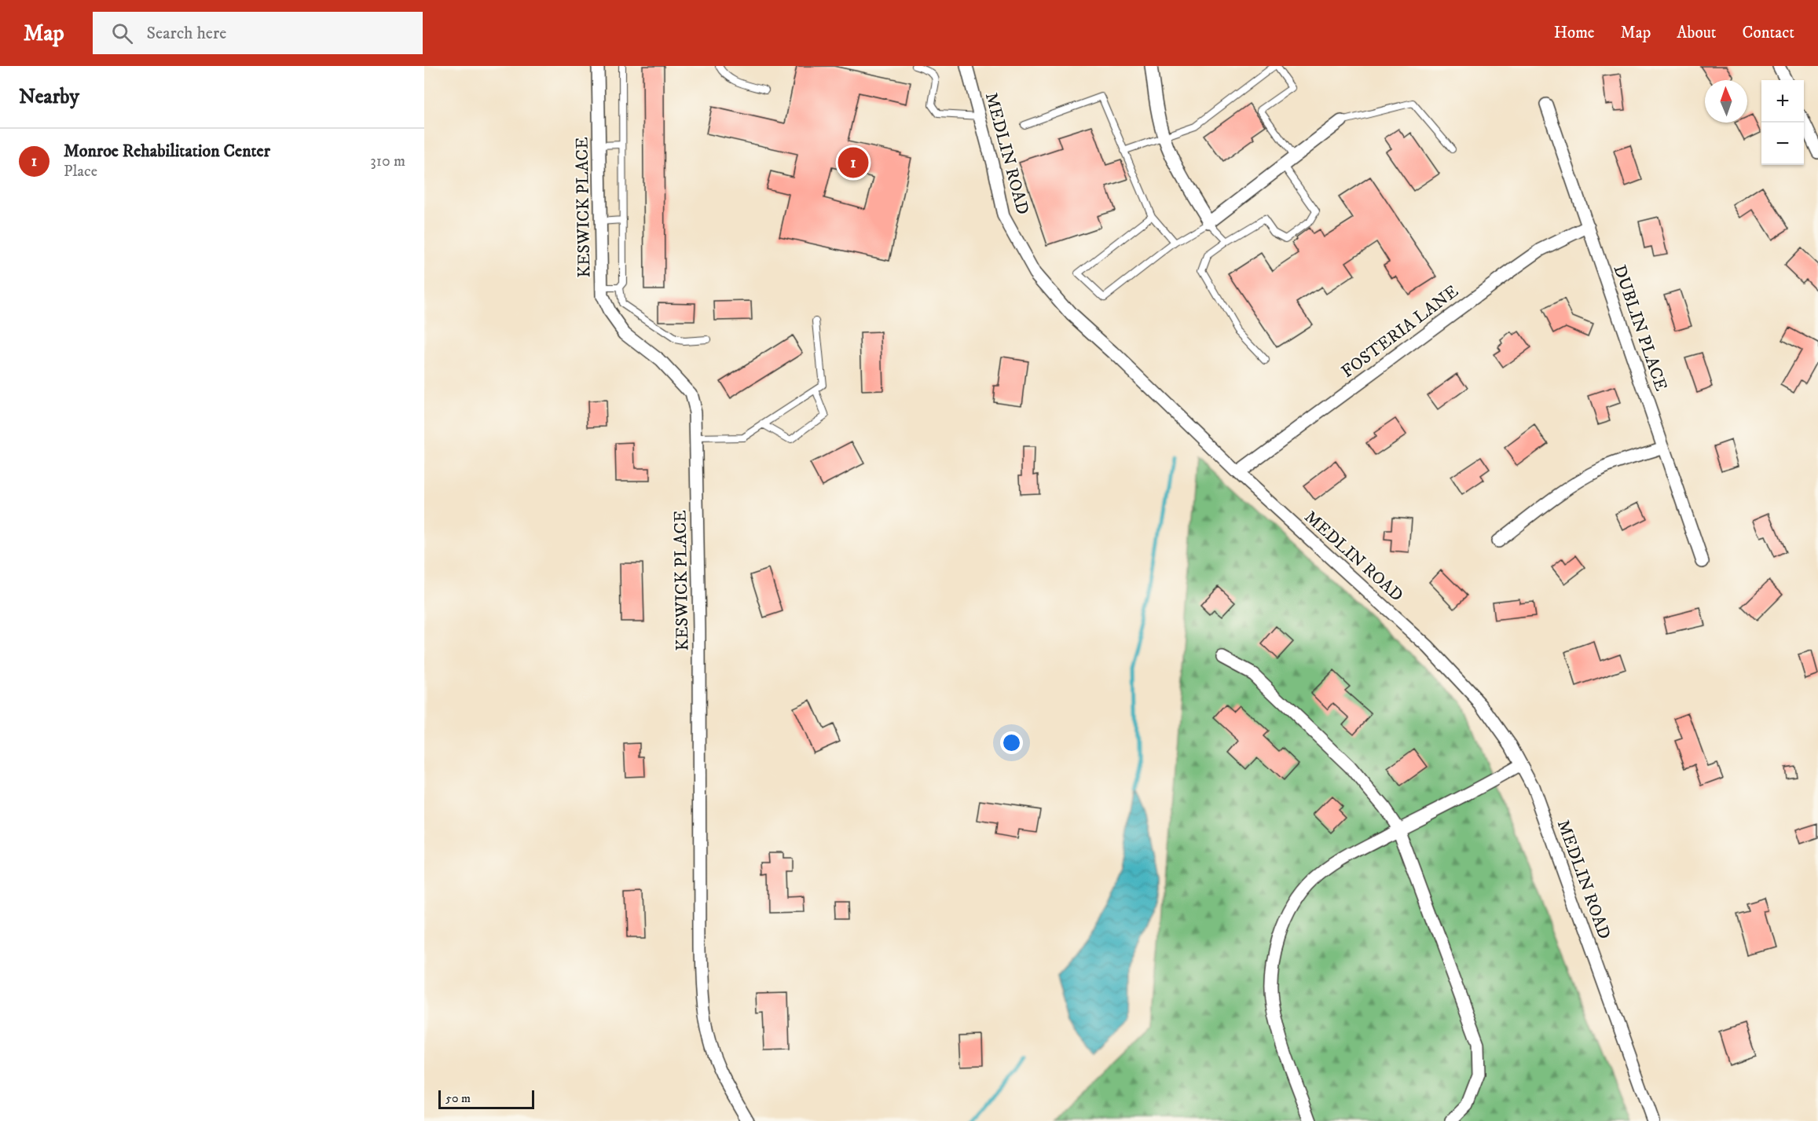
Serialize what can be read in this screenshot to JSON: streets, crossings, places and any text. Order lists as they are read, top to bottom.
{
  "streets": {
    "street": [
      "MEDLIN ROAD",
      "KESWICK PLACE",
      "DUBLIN PLACE",
      "FOSTERIA LANE"
    ]
  },
  "crossings": [
    ["MEDLIN ROAD", "FOSTERIA LANE"],
    ["DUBLIN PLACE", "FOSTERIA LANE"]
  ],
  "scale_bar": "50 m",
  "north": "top",
  "page": {
    "header": "Map",
    "search": "Search here",
    "nav": [
      "Home",
      "Map",
      "About",
      "Contact"
    ],
    "heading": "Nearby",
    "map_buttons": ["+", "−"],
    "list": [
      {
        "mark": "1",
        "name": "Monroe Rehabilitation Center",
        "note": "Place",
        "value": "310 m"
      }
    ],
    "pins": "1",
    "scale": "50 m"
  }
}
